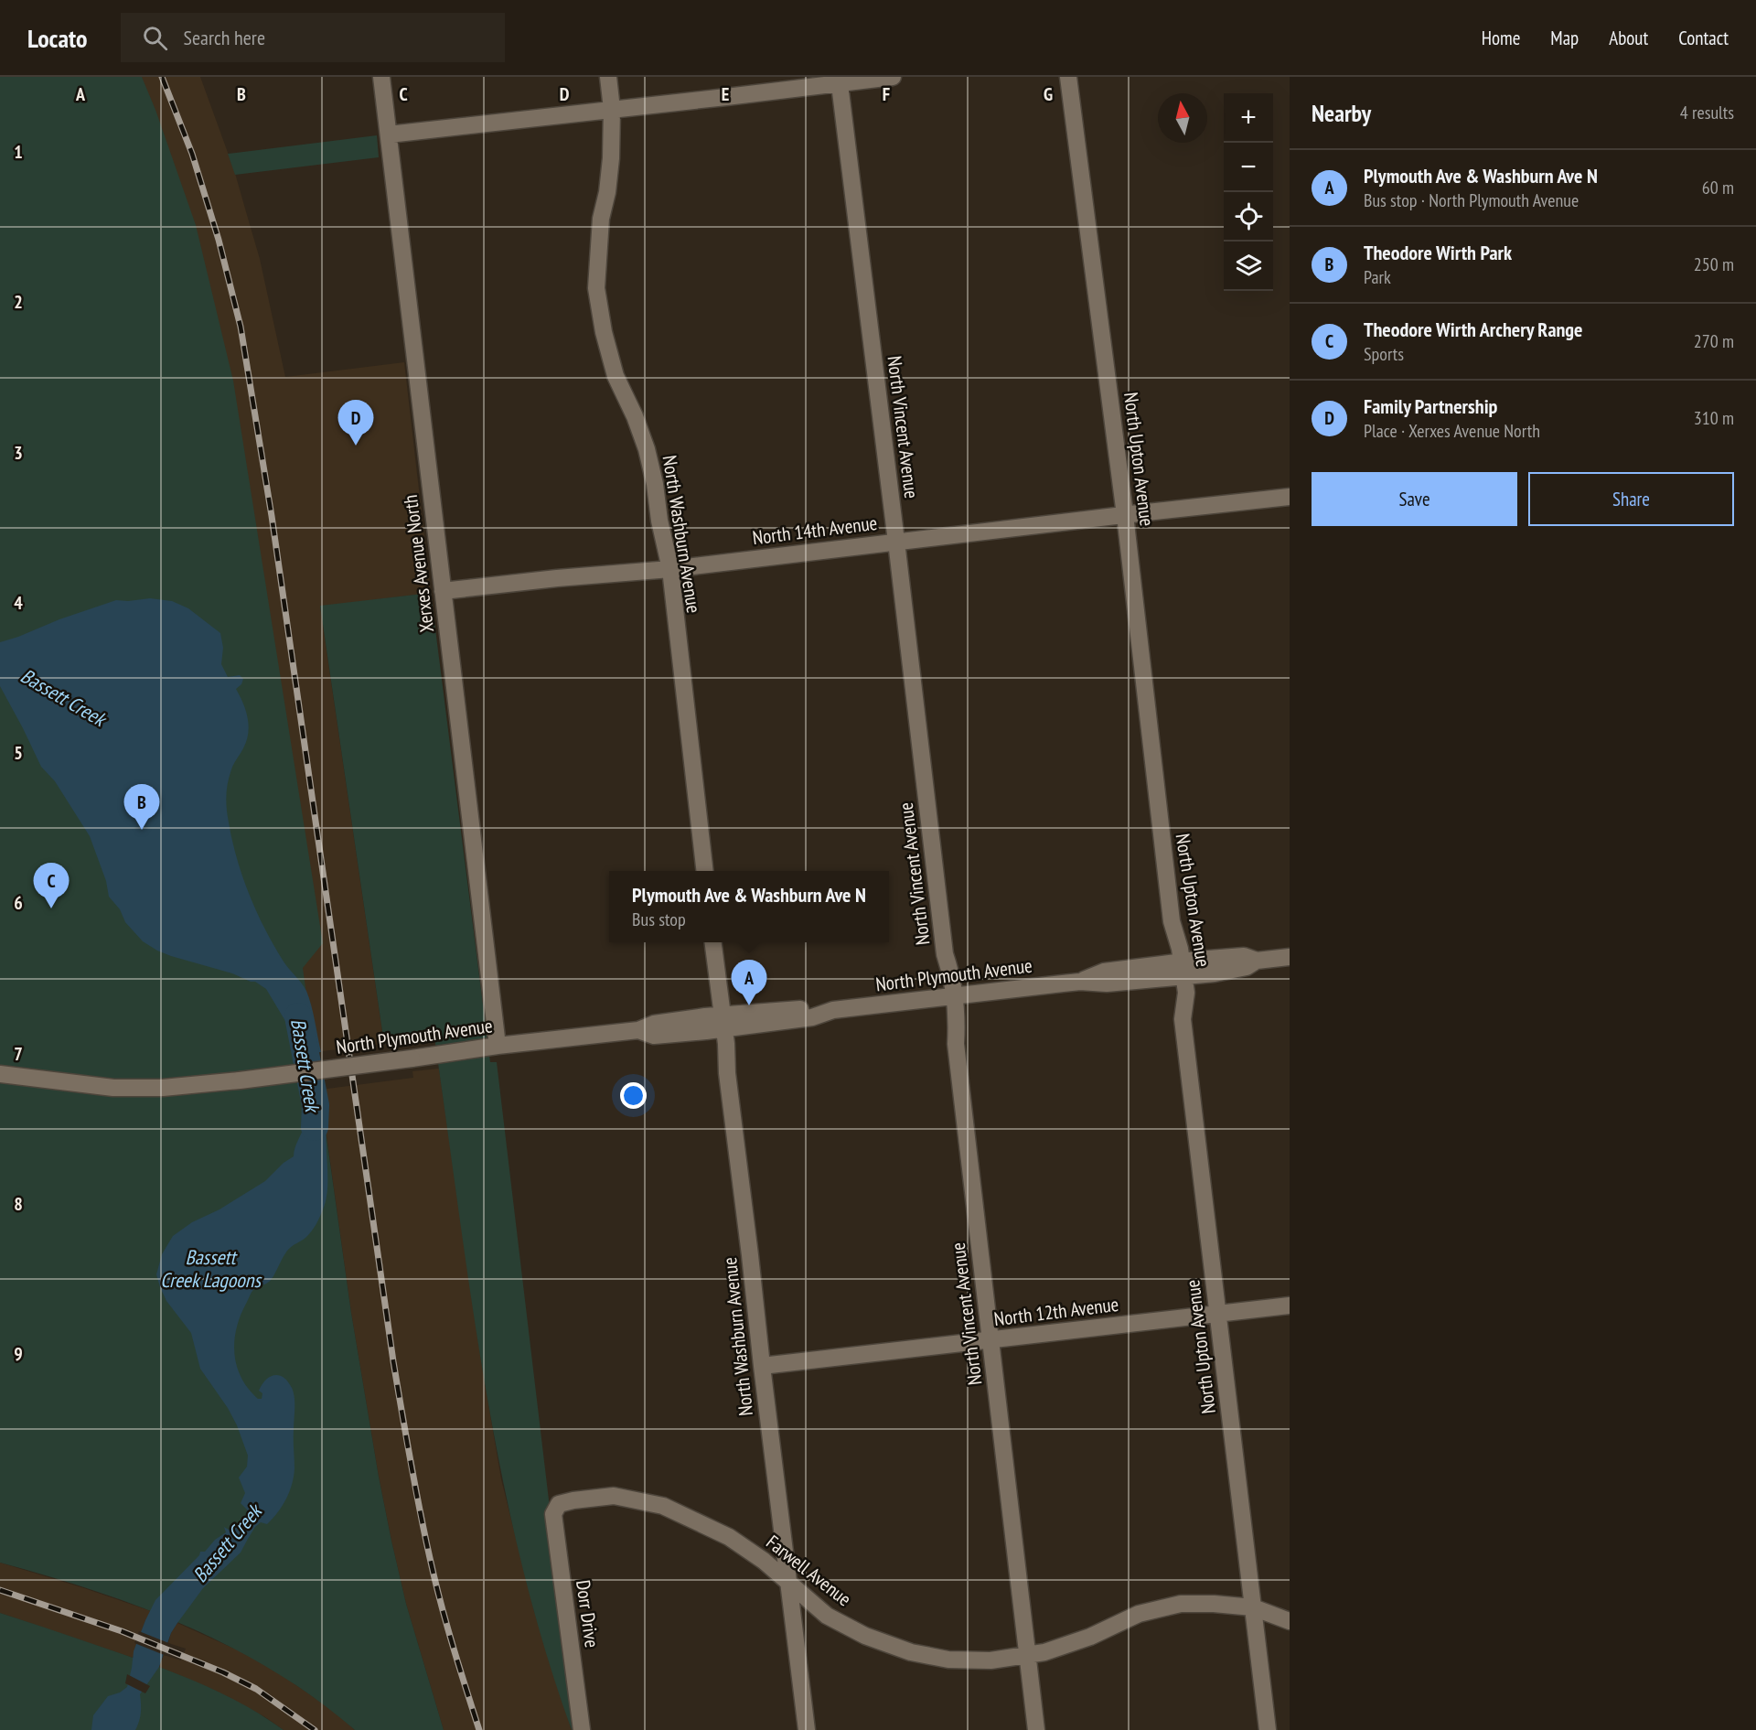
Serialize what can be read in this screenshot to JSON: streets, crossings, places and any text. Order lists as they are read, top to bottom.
{
  "streets": {
    "street": [
      "North Vincent Avenue",
      "North Upton Avenue",
      "North 14th Avenue",
      "North Washburn Avenue",
      "Xerxes Avenue North",
      "North Plymouth Avenue",
      "North 12th Avenue",
      "Farwell Avenue",
      "Dorr Drive"
    ]
  },
  "crossings": [
    ["North Vincent Avenue", "North 14th Avenue"],
    ["North Vincent Avenue", "North Plymouth Avenue"],
    ["North Vincent Avenue", "North 12th Avenue"],
    ["North Vincent Avenue", "Farwell Avenue"],
    ["North Upton Avenue", "North 14th Avenue"],
    ["North Upton Avenue", "North Plymouth Avenue"],
    ["North Upton Avenue", "North 12th Avenue"],
    ["North Upton Avenue", "Farwell Avenue"],
    ["North 14th Avenue", "North Washburn Avenue"],
    ["North 14th Avenue", "Xerxes Avenue North"],
    ["North Washburn Avenue", "North Plymouth Avenue"],
    ["North Washburn Avenue", "North 12th Avenue"],
    ["North Washburn Avenue", "Farwell Avenue"],
    ["Xerxes Avenue North", "North Plymouth Avenue"],
    ["Farwell Avenue", "Dorr Drive"]
  ],
  "water": ["Bassett Creek", "Bassett Creek Lagoons"],
  "north": "top",
  "page": {
    "header": "Locato",
    "search": "Search here",
    "nav": [
      "Home",
      "Map",
      "About",
      "Contact"
    ],
    "heading": ["Nearby", "4 results"],
    "map_buttons": ["+", "−"],
    "list": [
      {
        "mark": "A",
        "name": "Plymouth Ave & Washburn Ave N",
        "note": "Bus stop · North Plymouth Avenue",
        "value": "60 m"
      },
      {
        "mark": "B",
        "name": "Theodore Wirth Park",
        "note": "Park",
        "value": "250 m"
      },
      {
        "mark": "C",
        "name": "Theodore Wirth Archery Range",
        "note": "Sports",
        "value": "270 m"
      },
      {
        "mark": "D",
        "name": "Family Partnership",
        "note": "Place · Xerxes Avenue North",
        "value": "310 m"
      }
    ],
    "pins": [
      "D",
      "B",
      "C",
      "A"
    ],
    "buttons": ["Save", "Share"],
    "popup": ["Plymouth Ave & Washburn Ave N", "Bus stop"]
  },
  "grid": {
    "columns": [
      "A",
      "B",
      "C",
      "D",
      "E",
      "F",
      "G"
    ],
    "rows": [
      "1",
      "2",
      "3",
      "4",
      "5",
      "6",
      "7",
      "8",
      "9"
    ]
  }
}
